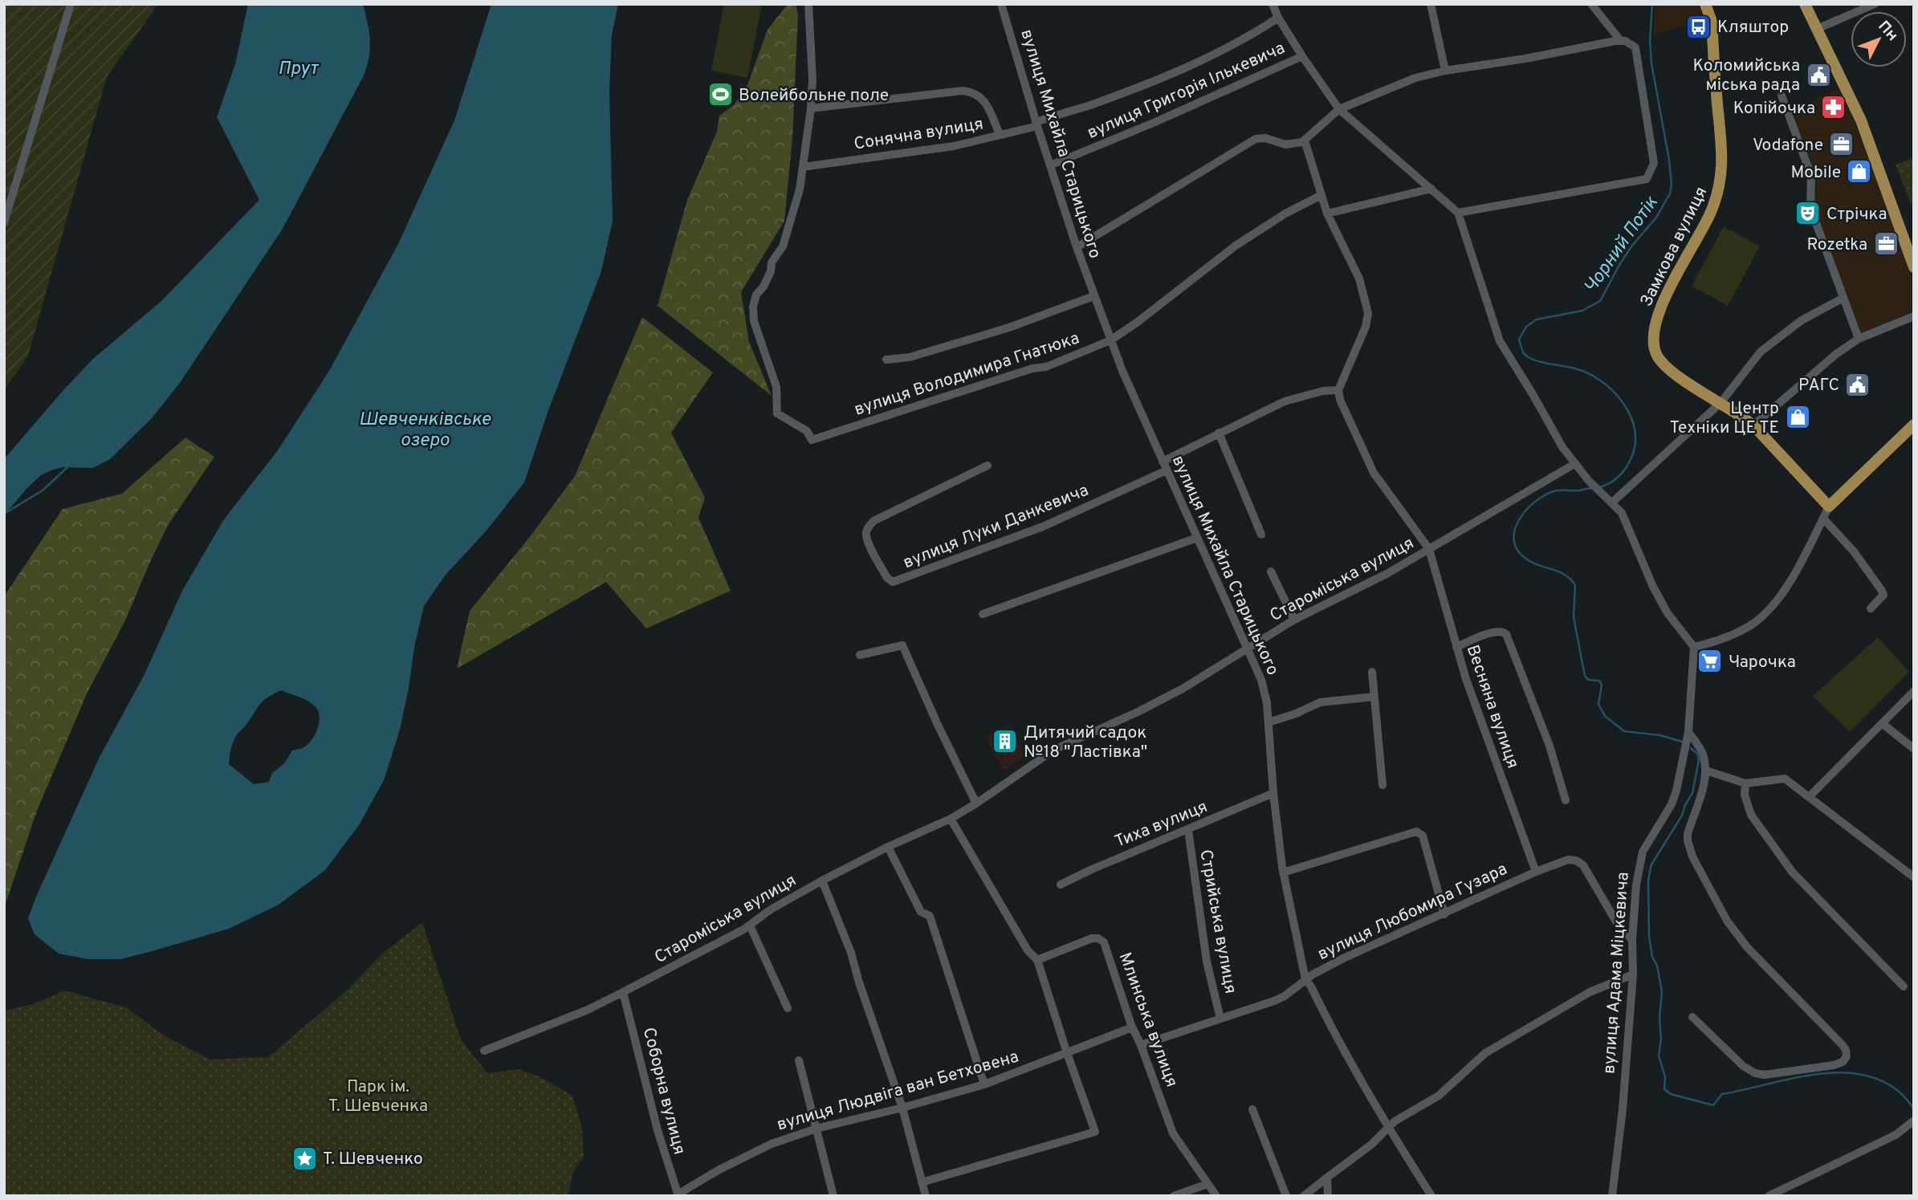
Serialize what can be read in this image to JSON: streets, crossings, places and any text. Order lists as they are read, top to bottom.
{
  "streets": {
    "main road": ["Замкова вулиця"],
    "street": [
      "вулиця Григорія Ількевича",
      "Сонячна вулиця",
      "вулиця Михайла Старицького",
      "вулиця Володимира Гнатюка",
      "вулиця Луки Данкевича",
      "Староміська вулиця",
      "Весняна вулиця",
      "Тиха вулиця",
      "вулиця Любомира Гузара",
      "Стрийська вулиця",
      "вулиця Адама Міцкевича",
      "Млинська вулиця",
      "вулиця Людвіга ван Бетховена",
      "Соборна вулиця"
    ]
  },
  "crossings": [
    ["вулиця Григорія Ількевича", "вулиця Михайла Старицького"],
    ["Сонячна вулиця", "вулиця Михайла Старицького"],
    ["Сонячна вулиця", "вулиця Володимира Гнатюка"],
    ["вулиця Михайла Старицького", "вулиця Володимира Гнатюка"],
    ["вулиця Михайла Старицького", "вулиця Луки Данкевича"],
    ["вулиця Михайла Старицького", "Староміська вулиця"],
    ["вулиця Михайла Старицького", "Тиха вулиця"],
    ["вулиця Михайла Старицького", "вулиця Любомира Гузара"],
    ["Староміська вулиця", "Весняна вулиця"],
    ["Староміська вулиця", "Соборна вулиця"],
    ["Весняна вулиця", "вулиця Любомира Гузара"],
    ["Тиха вулиця", "Стрийська вулиця"],
    ["вулиця Любомира Гузара", "Стрийська вулиця"],
    ["вулиця Любомира Гузара", "вулиця Адама Міцкевича"],
    ["вулиця Любомира Гузара", "Млинська вулиця"],
    ["Млинська вулиця", "вулиця Людвіга ван Бетховена"],
    ["вулиця Людвіга ван Бетховена", "Соборна вулиця"]
  ],
  "water": ["Прут", "Чорний Потік", "Шевченківське озеро"],
  "parks": ["Парк ім. Т. Шевченка"],
  "places": {
    "bus stop": ["Кляштор"],
    "public building": ["Коломийська міська рада", "РАГС"],
    "sports": ["Волейбольне поле"],
    "pharmacy": ["Копійочка"],
    "office": ["Vodafone", "Rozetka"],
    "shop": ["Mobile", "Центр Техніки ЦЕ ТЕ"],
    "theatre": ["Стрічка"],
    "supermarket": ["Чарочка"],
    "building": ["Дитячий садок №18 \"Ластівка\""],
    "place": ["Т. Шевченко"]
  },
  "north": "top right"
}
